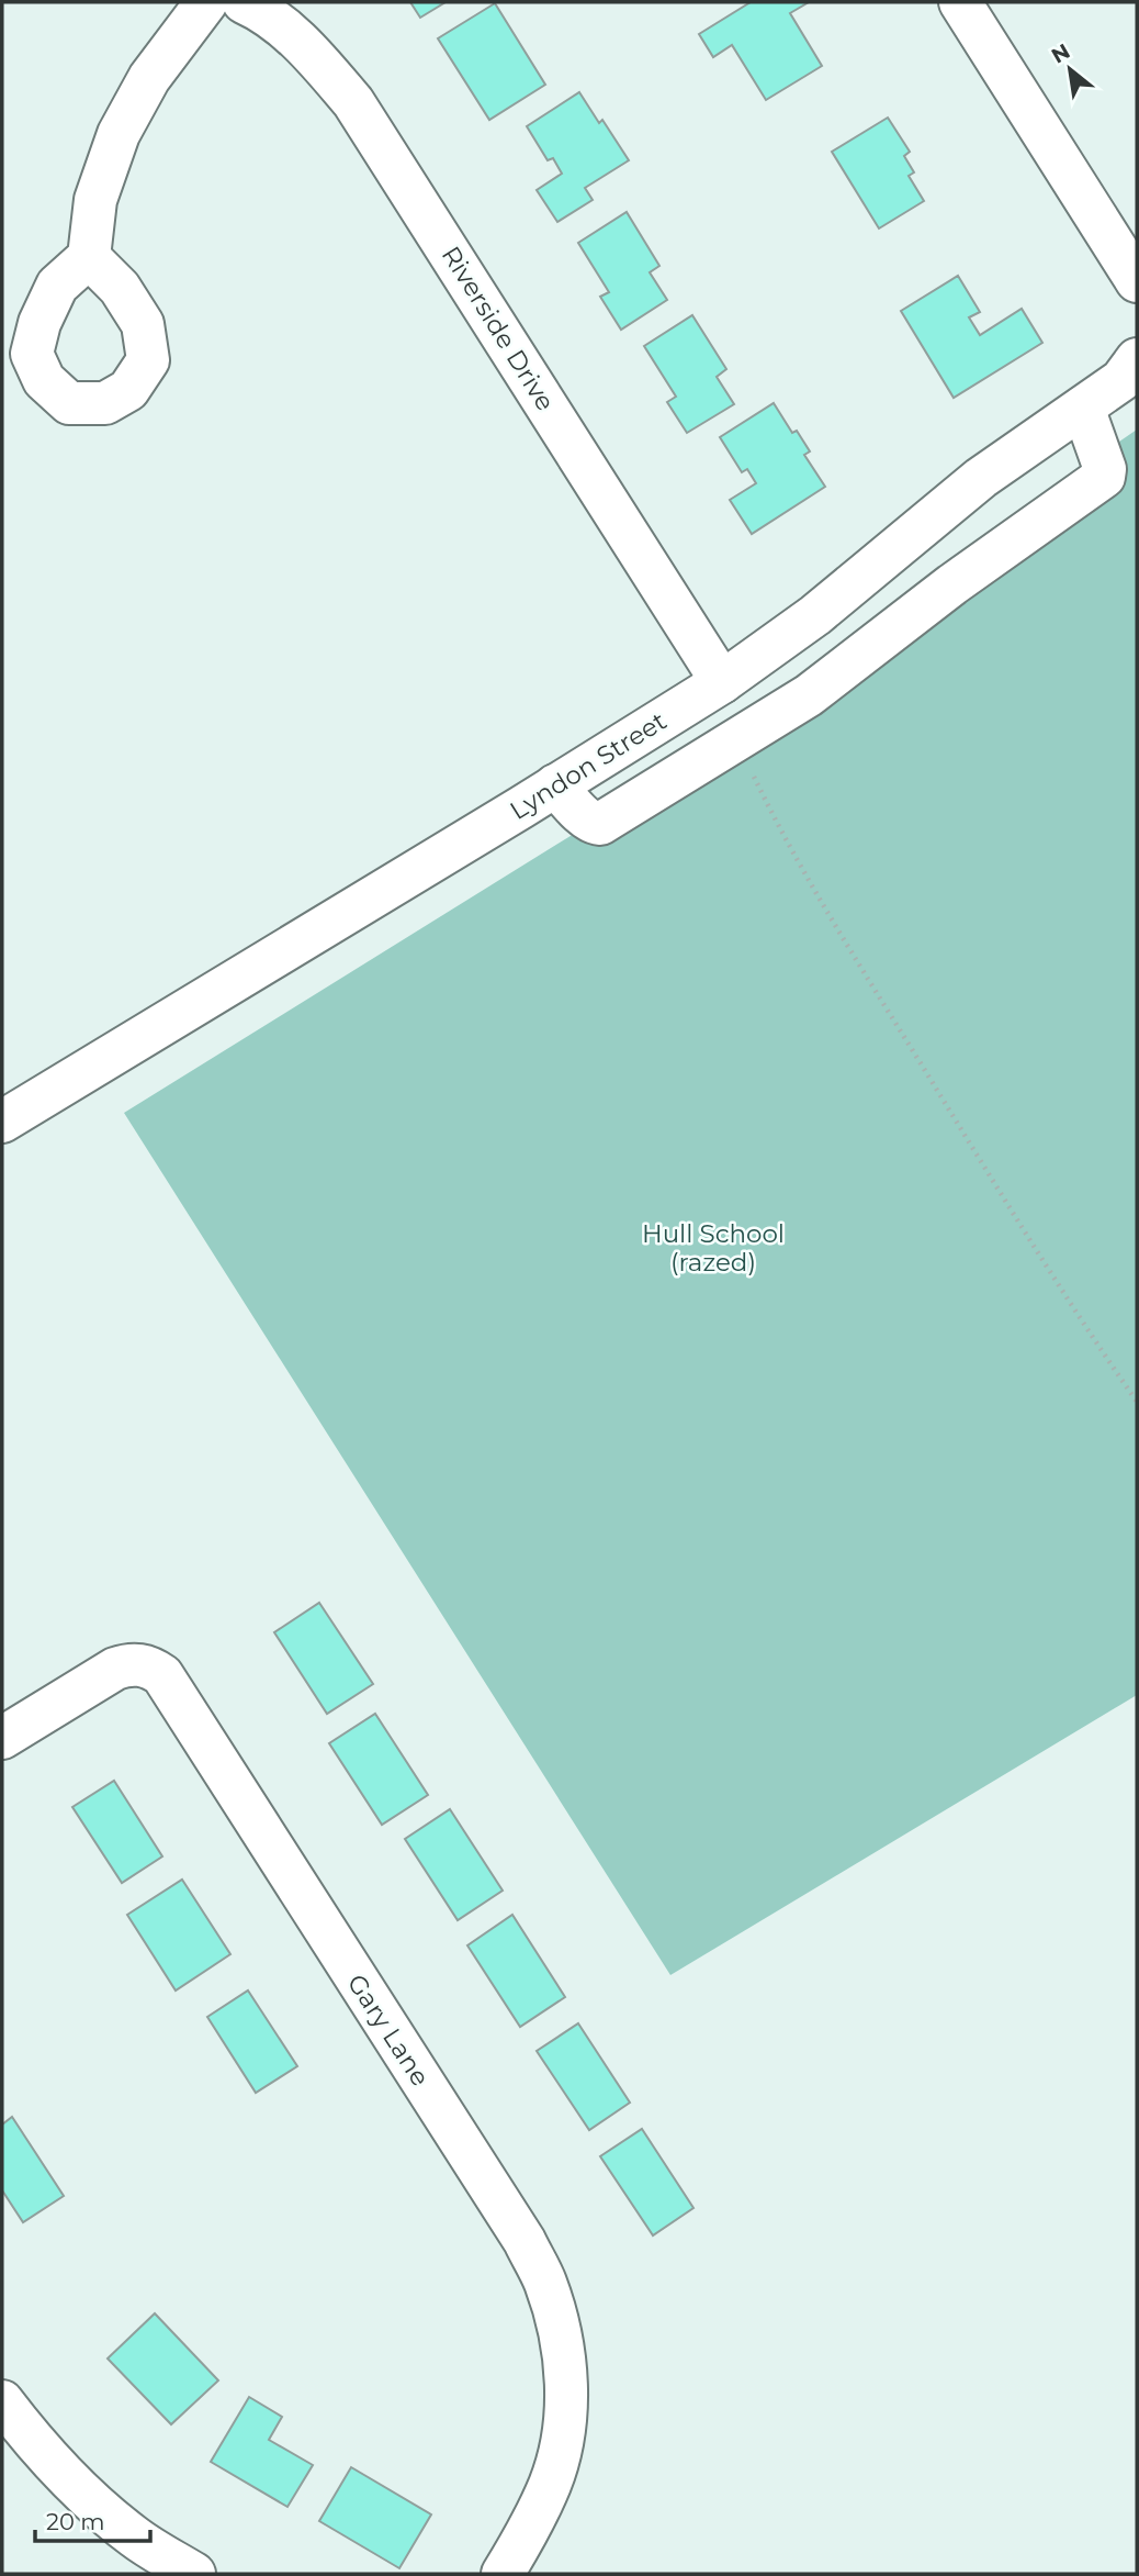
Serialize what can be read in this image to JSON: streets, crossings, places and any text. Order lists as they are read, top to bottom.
{
  "streets": {
    "street": ["Riverside Drive", "Lyndon Street", "Gary Lane"]
  },
  "crossings": [
    ["Riverside Drive", "Lyndon Street"]
  ],
  "parks": ["Hull School (razed)"],
  "scale_bar": "20 m",
  "north": "top left"
}
